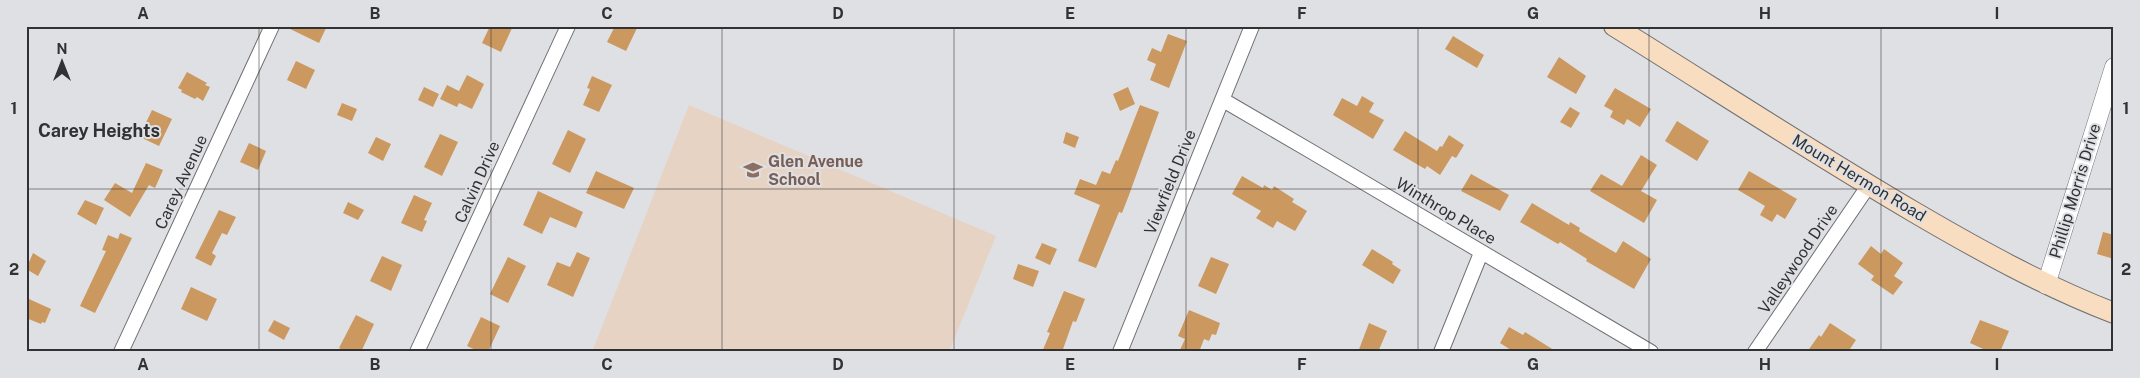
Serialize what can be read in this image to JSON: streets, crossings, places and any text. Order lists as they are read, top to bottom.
{
  "streets": {
    "main road": ["Mount Hermon Road"],
    "street": [
      "Carey Avenue",
      "Calvin Drive",
      "Viewfield Drive",
      "Phillip Morris Drive",
      "Winthrop Place",
      "Valleywood Drive"
    ]
  },
  "crossings": [
    ["Mount Hermon Road", "Phillip Morris Drive"],
    ["Mount Hermon Road", "Valleywood Drive"],
    ["Viewfield Drive", "Winthrop Place"]
  ],
  "districts": ["Carey Heights"],
  "places": {
    "school or university": ["Glen Avenue School"]
  },
  "north": "top",
  "grid": {
    "columns": [
      "A",
      "B",
      "C",
      "D",
      "E",
      "F",
      "G",
      "H",
      "I"
    ],
    "rows": ["1", "2"]
  }
}
